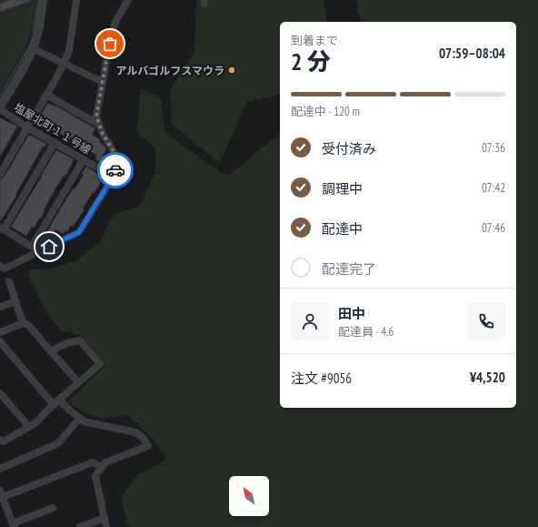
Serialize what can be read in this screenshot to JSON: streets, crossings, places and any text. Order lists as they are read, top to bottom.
{
  "streets": {
    "street": ["塩屋北町１１号線"]
  },
  "places": ["アルバゴルフスマウラ"],
  "north": "top left",
  "page": {
    "heading": ["2 分", "到着まで", "07:59–08:04"],
    "panel": [
      "田中",
      "配達員 · 4.6",
      "注文 #9056",
      "¥4,520"
    ],
    "bar": "配達中 · 120 m",
    "list": [
      ["受付済み", "07:36"],
      ["調理中", "07:42"],
      ["配達中", "07:46"],
      "配達完了"
    ]
  }
}
